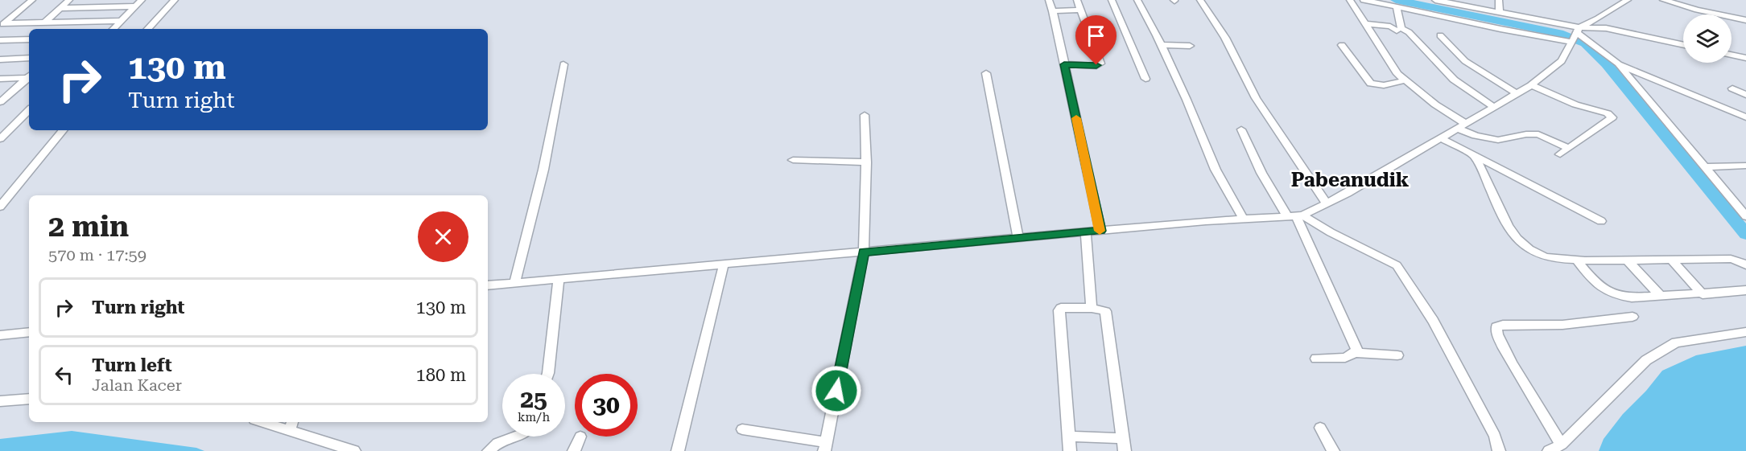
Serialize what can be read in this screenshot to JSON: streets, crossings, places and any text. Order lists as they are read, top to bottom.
{
  "districts": ["Pabeanudik"],
  "page": {
    "turn": ["130 m", "Turn right"],
    "heading": ["2 min", "570 m · 17:59"],
    "list": [
      {
        "name": "Turn right",
        "value": "130 m"
      },
      {
        "name": "Turn left",
        "note": "Jalan Kacer",
        "value": "180 m"
      }
    ],
    "speed": "25 km/h",
    "limit": "30"
  }
}
